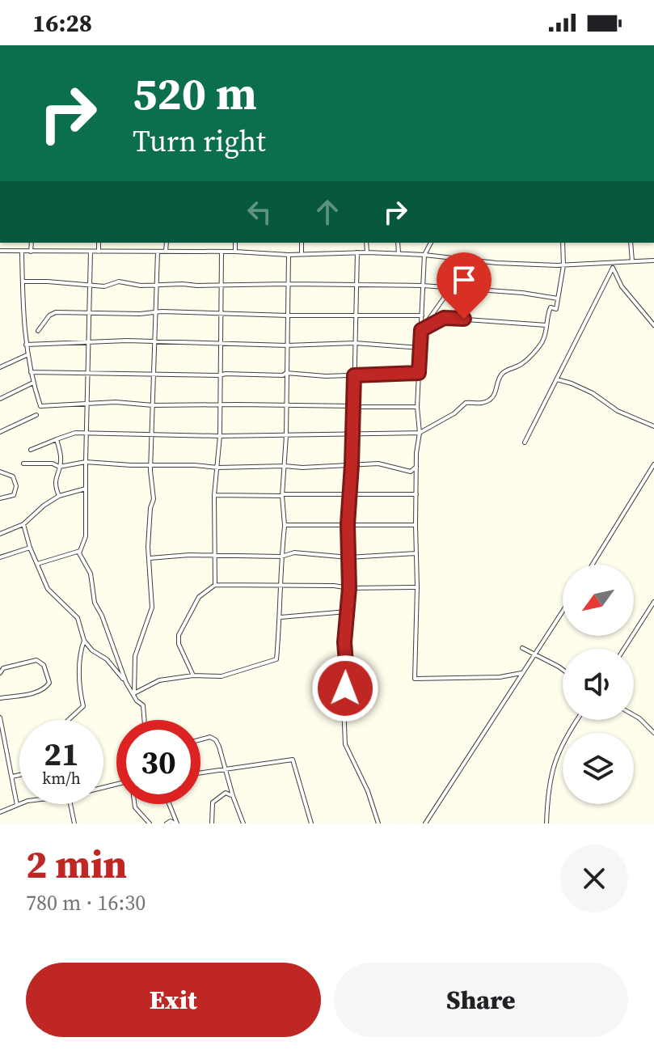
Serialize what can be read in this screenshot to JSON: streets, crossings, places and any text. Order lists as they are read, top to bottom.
{
  "north": "bottom left",
  "page": {
    "status": "16:28",
    "turn": ["520 m", "Turn right"],
    "speed": "21 km/h",
    "limit": "30",
    "heading": ["2 min", "780 m · 16:30"],
    "buttons": ["Exit", "Share"]
  }
}
